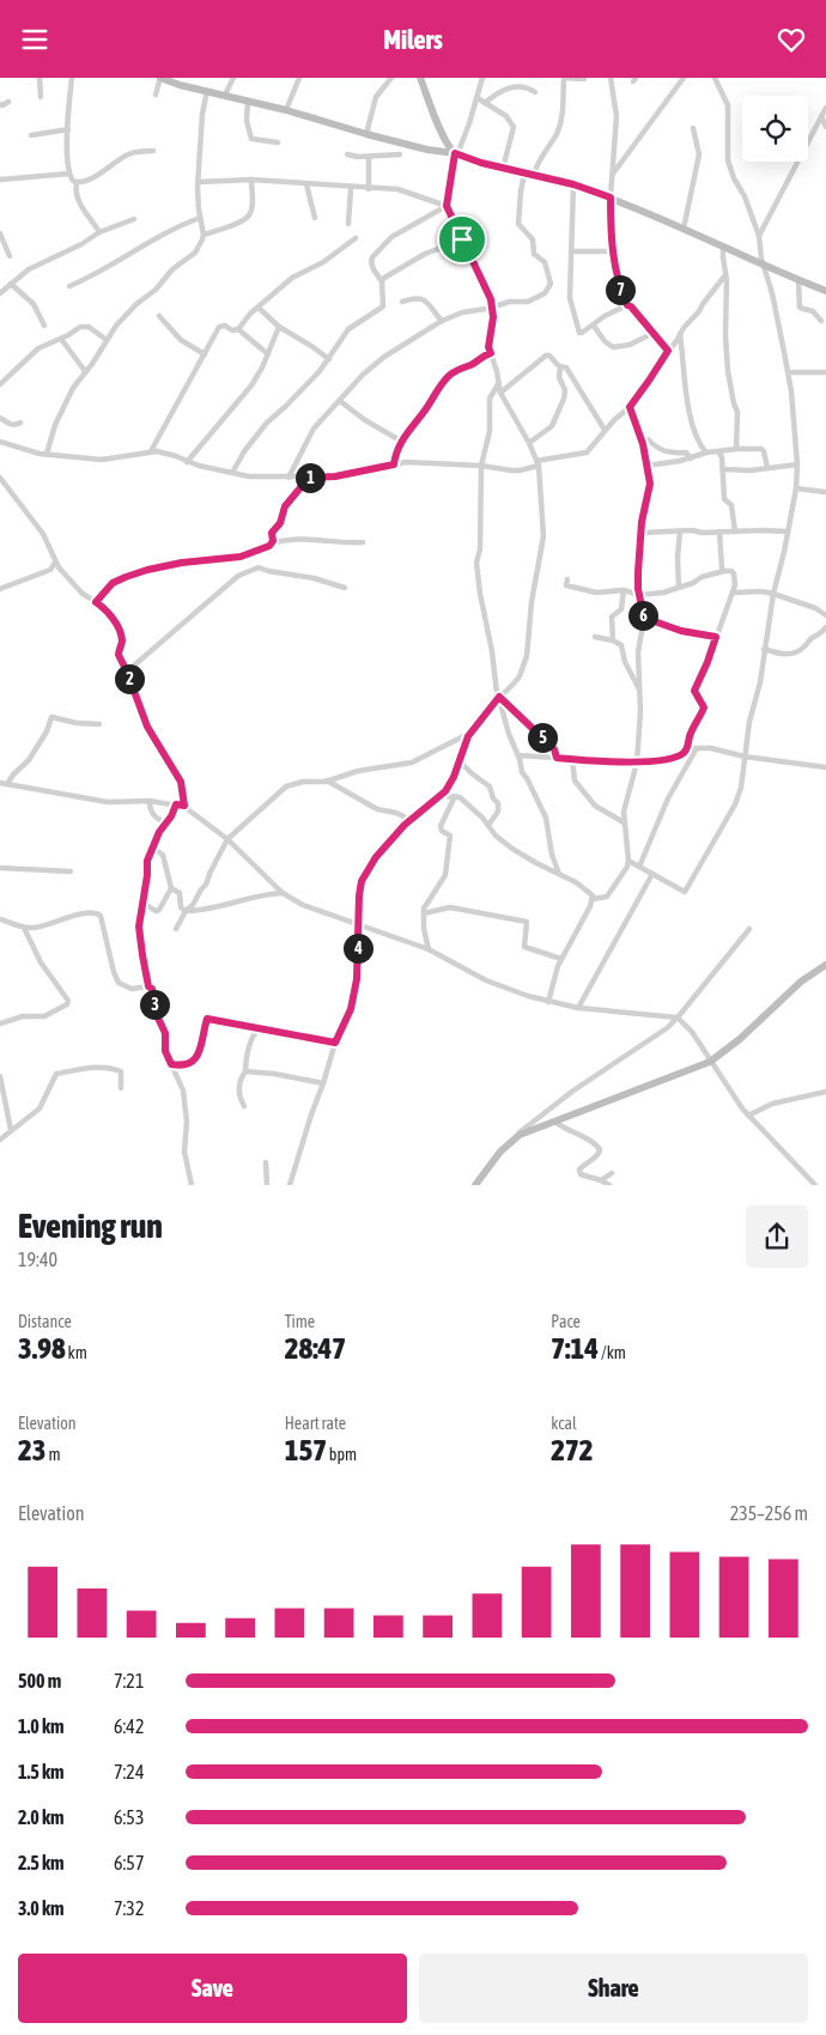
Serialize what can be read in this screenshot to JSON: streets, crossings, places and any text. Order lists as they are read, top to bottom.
{
  "page": {
    "header": "Milers",
    "pins": [
      "7",
      "1",
      "6",
      "2",
      "5",
      "4",
      "3"
    ],
    "heading": ["Evening run", "19:40"],
    "stats": [
      ["Distance", "3.98 km"],
      ["Time", "28:47"],
      ["Pace", "7:14 /km"],
      ["Elevation", "23 m"],
      ["Heart rate", "157 bpm"],
      ["kcal", "272"]
    ],
    "chart": ["Elevation", "235–256 m"],
    "list": [
      {
        "name": "500 m",
        "note": "7:21"
      },
      {
        "name": "1.0 km",
        "note": "6:42"
      },
      {
        "name": "1.5 km",
        "note": "7:24"
      },
      {
        "name": "2.0 km",
        "note": "6:53"
      },
      {
        "name": "2.5 km",
        "note": "6:57"
      },
      {
        "name": "3.0 km",
        "note": "7:32"
      }
    ],
    "buttons": ["Save", "Share"]
  }
}
